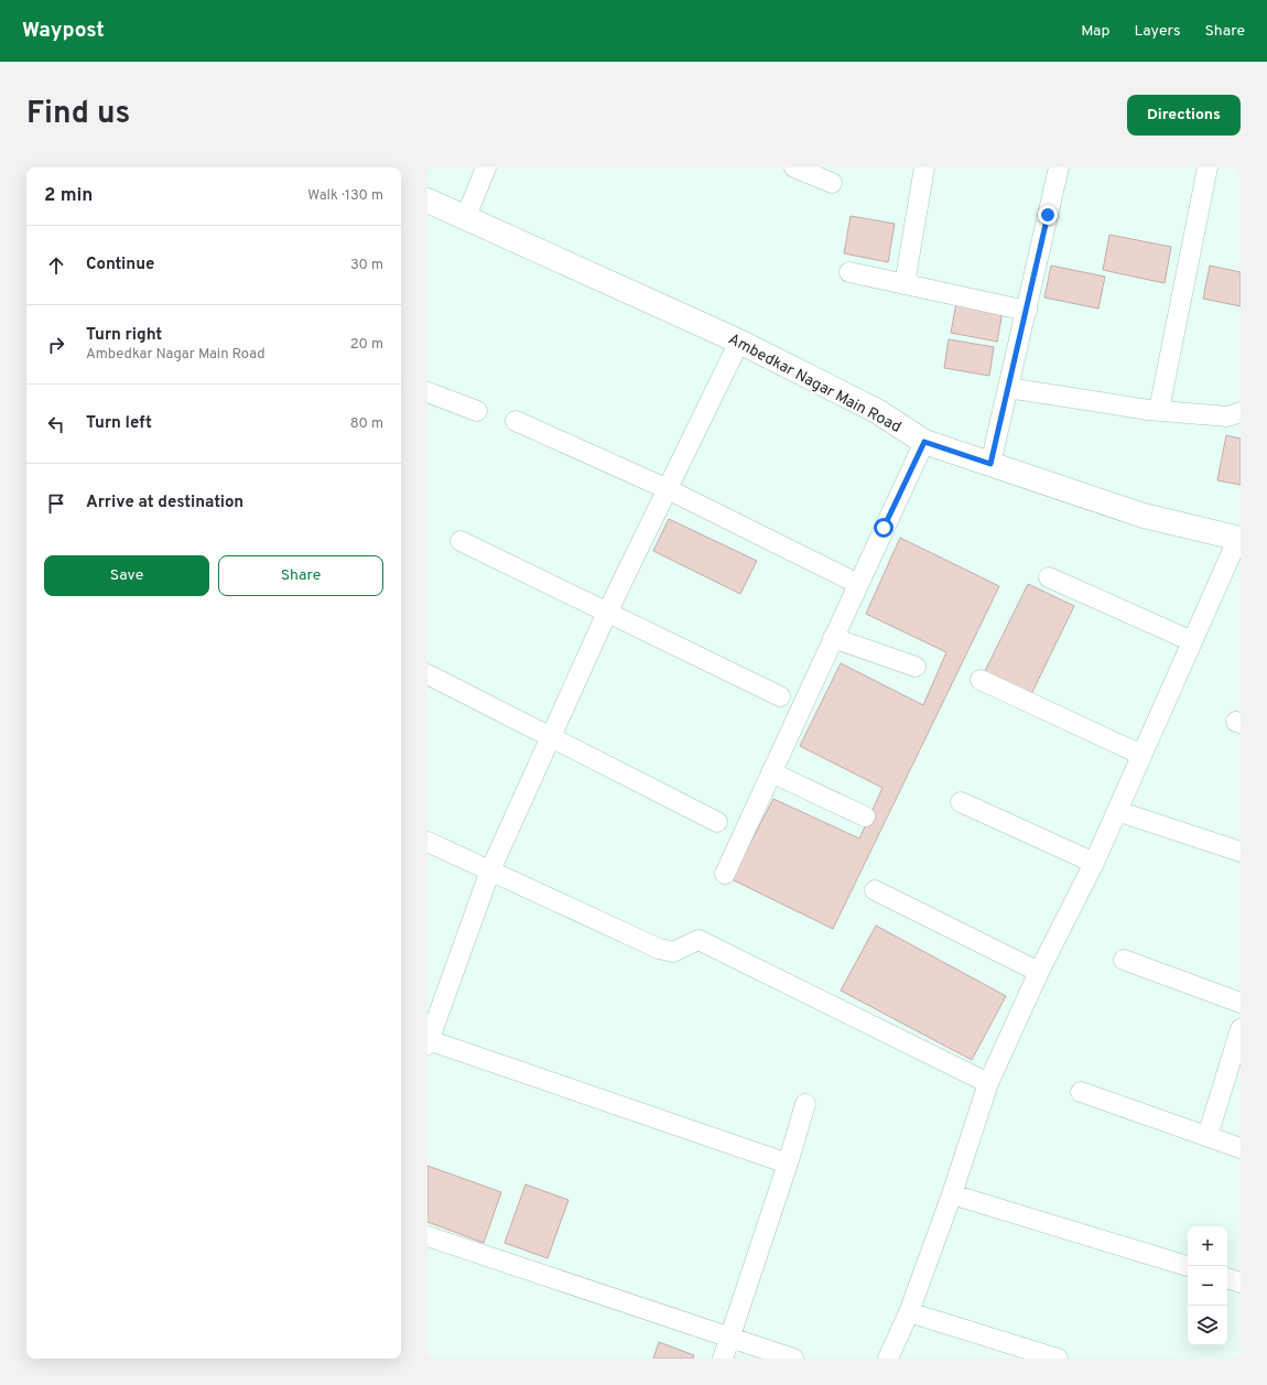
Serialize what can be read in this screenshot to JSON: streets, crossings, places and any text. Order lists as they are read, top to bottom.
{
  "streets": {
    "street": ["Ambedkar Nagar Main Road"]
  },
  "page": {
    "header": "Waypost",
    "nav": ["Map", "Layers", "Share"],
    "title": "Find us",
    "buttons": [
      "Directions",
      ["Save", "Share"]
    ],
    "heading": ["2 min", "Walk · 130 m"],
    "list": [
      ["Continue", "30 m"],
      ["Turn right", "Ambedkar Nagar Main Road", "20 m"],
      ["Turn left", "80 m"],
      "Arrive at destination"
    ],
    "map_buttons": ["+", "−"]
  }
}
